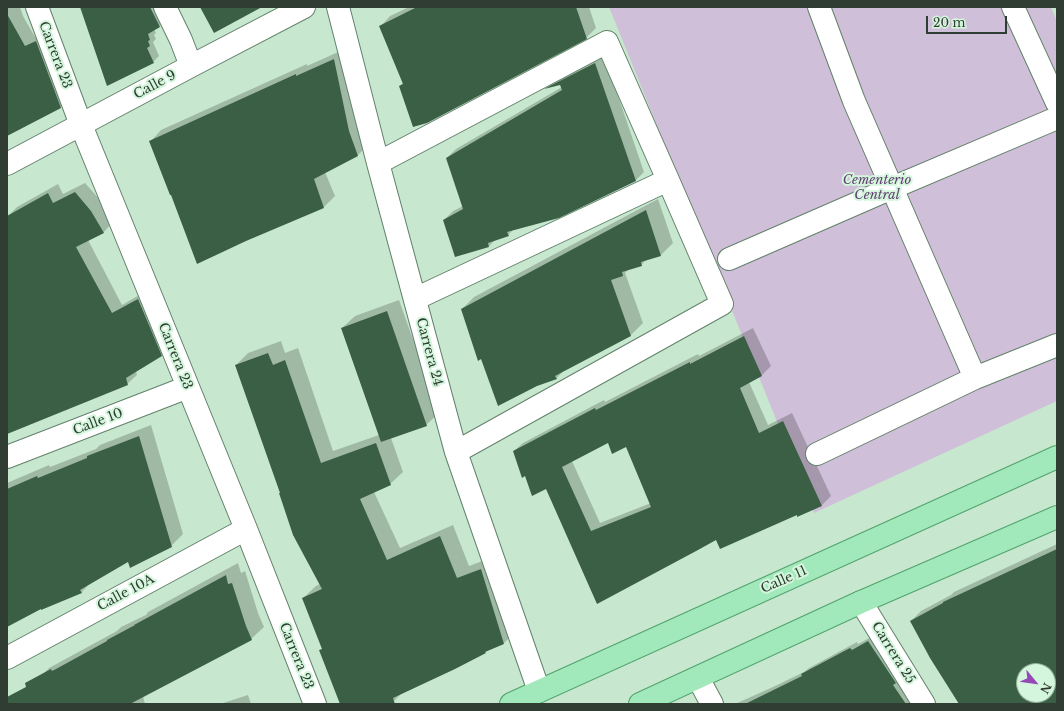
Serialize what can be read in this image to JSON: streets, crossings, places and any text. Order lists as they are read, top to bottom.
{
  "streets": {
    "main road": ["Calle 11"],
    "street": [
      "Carrera 23",
      "Calle 9",
      "Carrera 24",
      "Calle 10",
      "Calle 10A",
      "Carrera 25"
    ]
  },
  "crossings": [
    ["Carrera 23", "Calle 9"],
    ["Carrera 23", "Calle 10"],
    ["Carrera 23", "Calle 10A"],
    ["Carrera 24", "Calle 11"]
  ],
  "parks": ["Cementerio Central"],
  "scale_bar": "20 m",
  "north": "bottom right"
}
